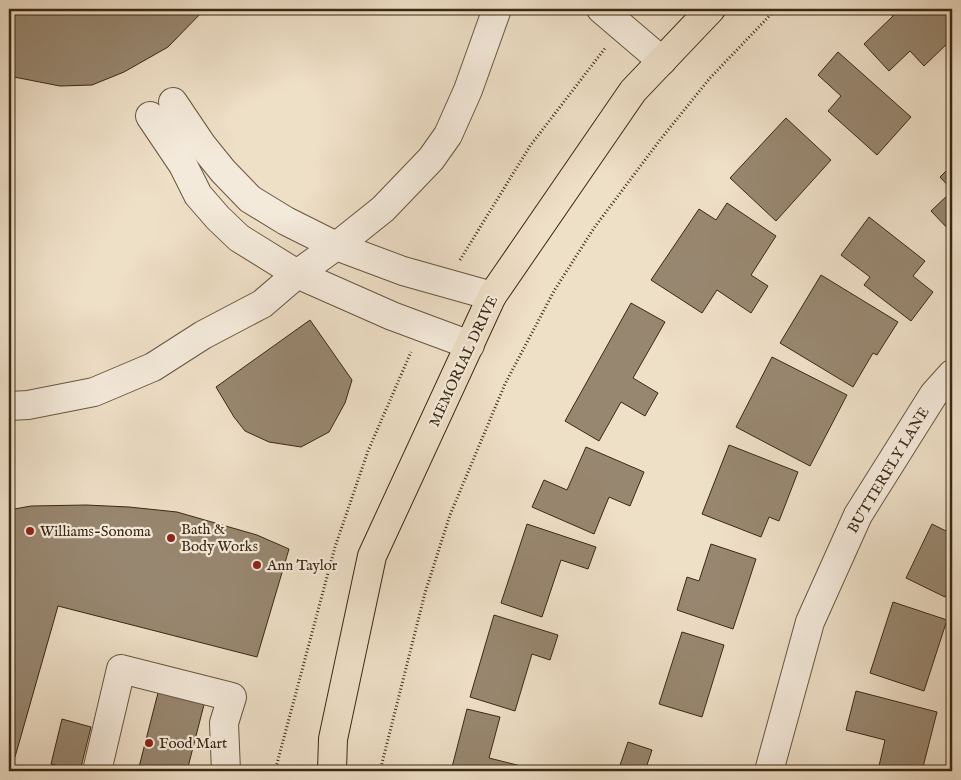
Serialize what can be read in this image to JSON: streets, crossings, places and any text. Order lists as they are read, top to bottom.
{
  "streets": {
    "main road": ["MEMORIAL DRIVE"],
    "street": ["BUTTERFLY LANE"]
  },
  "places": [
    "Williams-Sonoma",
    "Bath & Body Works",
    "Ann Taylor",
    "Food Mart"
  ]
}
